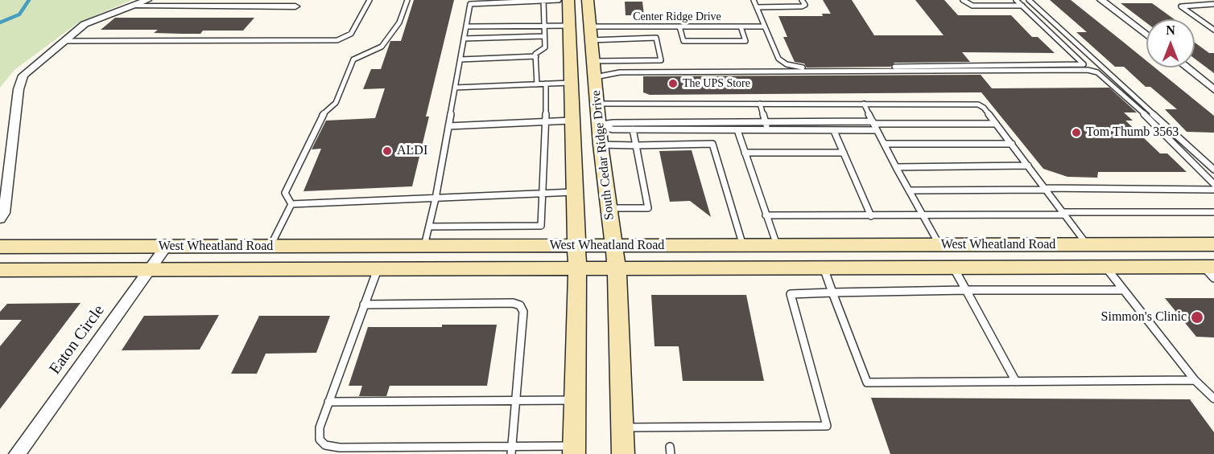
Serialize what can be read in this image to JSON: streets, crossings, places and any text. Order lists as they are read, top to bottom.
{
  "streets": {
    "main road": ["South Cedar Ridge Drive", "West Wheatland Road"],
    "street": ["Eaton Circle"],
    "lane": ["Center Ridge Drive"]
  },
  "crossings": [
    ["Center Ridge Drive", "South Cedar Ridge Drive"],
    ["South Cedar Ridge Drive", "West Wheatland Road"],
    ["West Wheatland Road", "Eaton Circle"]
  ],
  "places": [
    "The UPS Store",
    "Tom Thumb 3563",
    "ALDI",
    "Simmon's Clinic"
  ],
  "north": "top"
}
